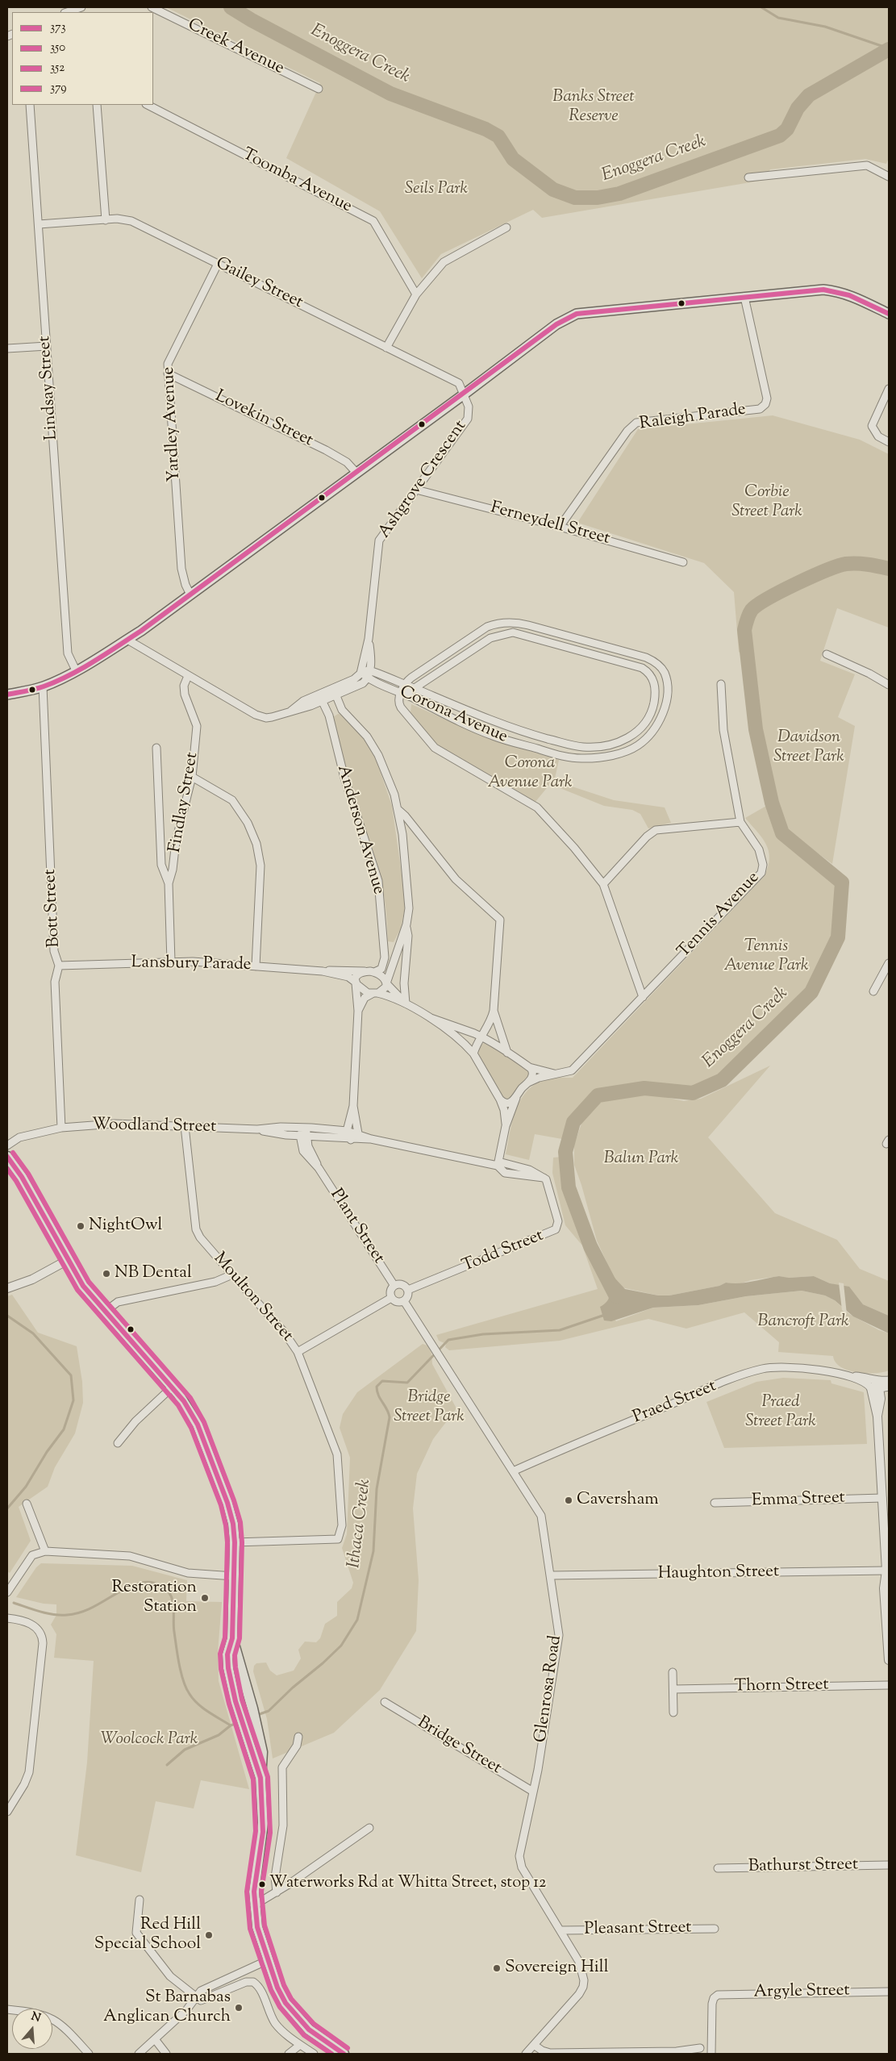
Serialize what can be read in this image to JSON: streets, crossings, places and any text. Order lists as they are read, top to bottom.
{
  "streets": {
    "street": [
      "Creek Avenue",
      "Toomba Avenue",
      "Gailey Street",
      "Lindsay Street",
      "Raleigh Parade",
      "Lovekin Street",
      "Yardley Avenue",
      "Ashgrove Crescent",
      "Ferneydell Street",
      "Corona Avenue",
      "Findlay Street",
      "Anderson Avenue",
      "Bott Street",
      "Tennis Avenue",
      "Lansbury Parade",
      "Woodland Street",
      "Plant Street",
      "Todd Street",
      "Moulton Street",
      "Praed Street",
      "Emma Street",
      "Haughton Street",
      "Thorn Street",
      "Glenrosa Road",
      "Bridge Street",
      "Bathurst Street",
      "Pleasant Street",
      "Argyle Street"
    ]
  },
  "crossings": [
    ["Gailey Street", "Lindsay Street"],
    ["Gailey Street", "Yardley Avenue"],
    ["Gailey Street", "Ashgrove Crescent"],
    ["Raleigh Parade", "Ferneydell Street"],
    ["Lovekin Street", "Yardley Avenue"],
    ["Ashgrove Crescent", "Ferneydell Street"],
    ["Ashgrove Crescent", "Corona Avenue"],
    ["Findlay Street", "Lansbury Parade"],
    ["Anderson Avenue", "Lansbury Parade"],
    ["Bott Street", "Lansbury Parade"],
    ["Bott Street", "Woodland Street"],
    ["Woodland Street", "Plant Street"],
    ["Woodland Street", "Todd Street"],
    ["Woodland Street", "Moulton Street"],
    ["Plant Street", "Todd Street"],
    ["Plant Street", "Glenrosa Road"],
    ["Todd Street", "Glenrosa Road"],
    ["Praed Street", "Glenrosa Road"],
    ["Haughton Street", "Glenrosa Road"],
    ["Glenrosa Road", "Bridge Street"],
    ["Glenrosa Road", "Pleasant Street"]
  ],
  "water": ["Enoggera Creek", "Ithaca Creek"],
  "parks": [
    "Banks Street Reserve",
    "Seils Park",
    "Corbie Street Park",
    "Davidson Street Park",
    "Corona Avenue Park",
    "Tennis Avenue Park",
    "Balun Park",
    "Bancroft Park",
    "Bridge Street Park",
    "Praed Street Park",
    "Woolcock Park"
  ],
  "places": [
    "NightOwl",
    "NB Dental",
    "Caversham",
    "Restoration Station",
    "Waterworks Rd at Whitta Street, stop 12",
    "Red Hill Special School",
    "Sovereign Hill",
    "St Barnabas Anglican Church"
  ],
  "lines": [
    "transit line 373",
    "transit line 379",
    "transit line 350",
    "transit line 352"
  ],
  "legend": [
    "373",
    "350",
    "352",
    "379"
  ],
  "north": "top"
}
